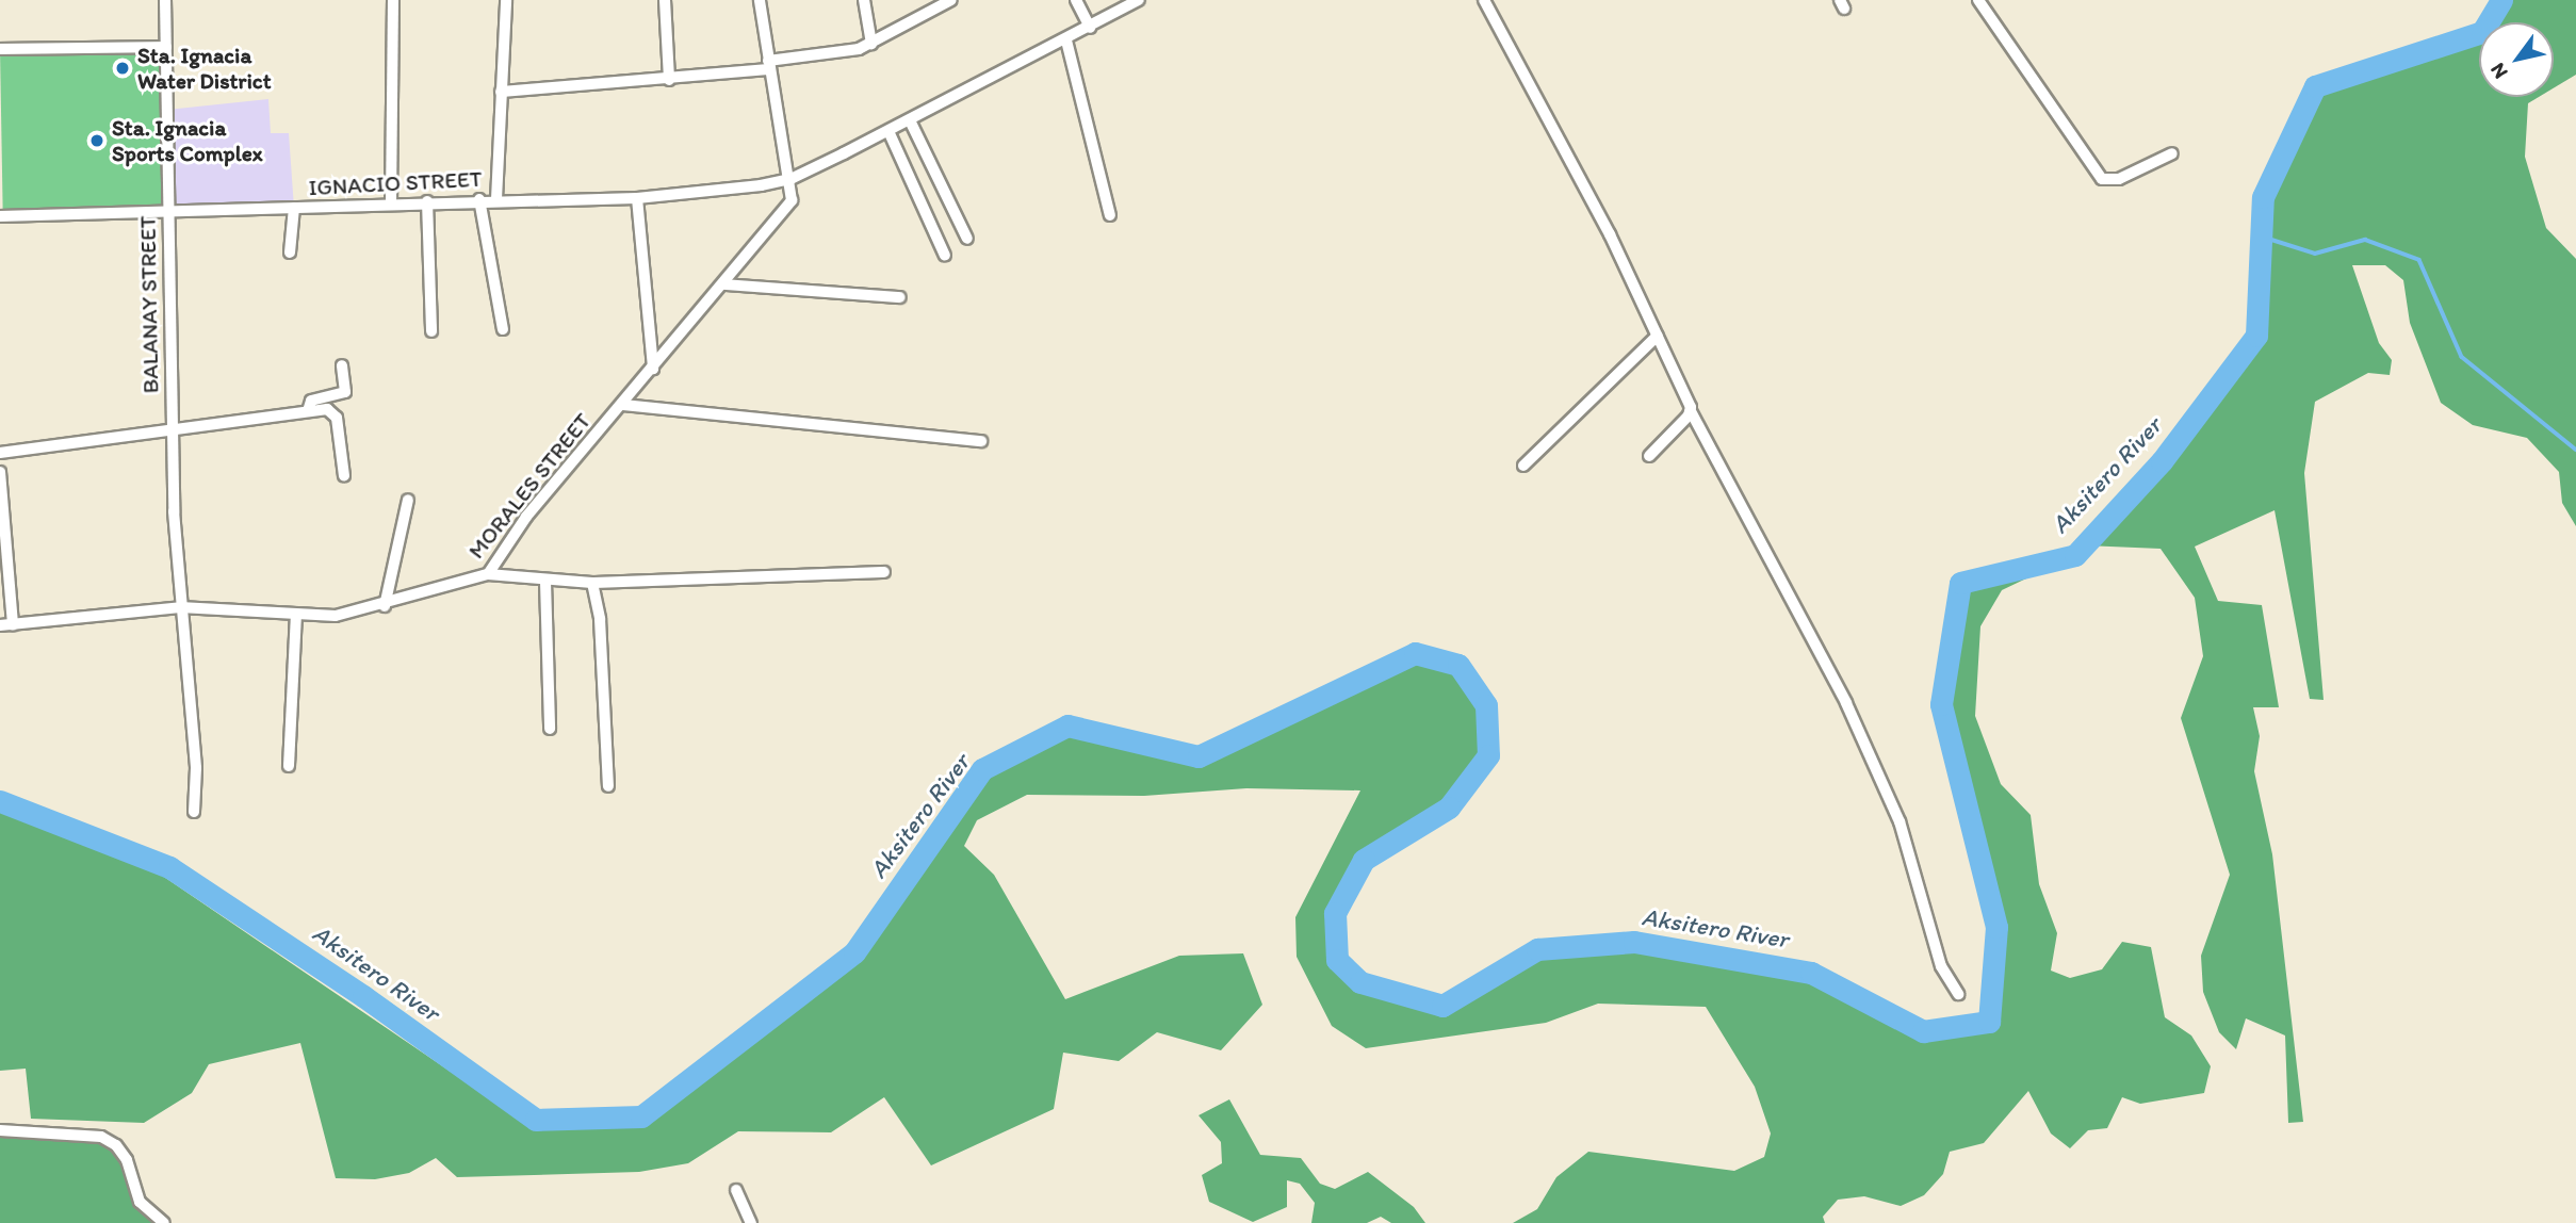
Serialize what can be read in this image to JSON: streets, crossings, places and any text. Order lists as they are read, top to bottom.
{
  "streets": {
    "street": ["IGNACIO STREET", "BALANAY STREET", "MORALES STREET"]
  },
  "crossings": [
    ["IGNACIO STREET", "BALANAY STREET"],
    ["IGNACIO STREET", "MORALES STREET"],
    ["BALANAY STREET", "MORALES STREET"]
  ],
  "water": ["Aksitero River"],
  "places": ["Sta. Ignacia Water District", "Sta. Ignacia Sports Complex"],
  "north": "bottom left"
}
